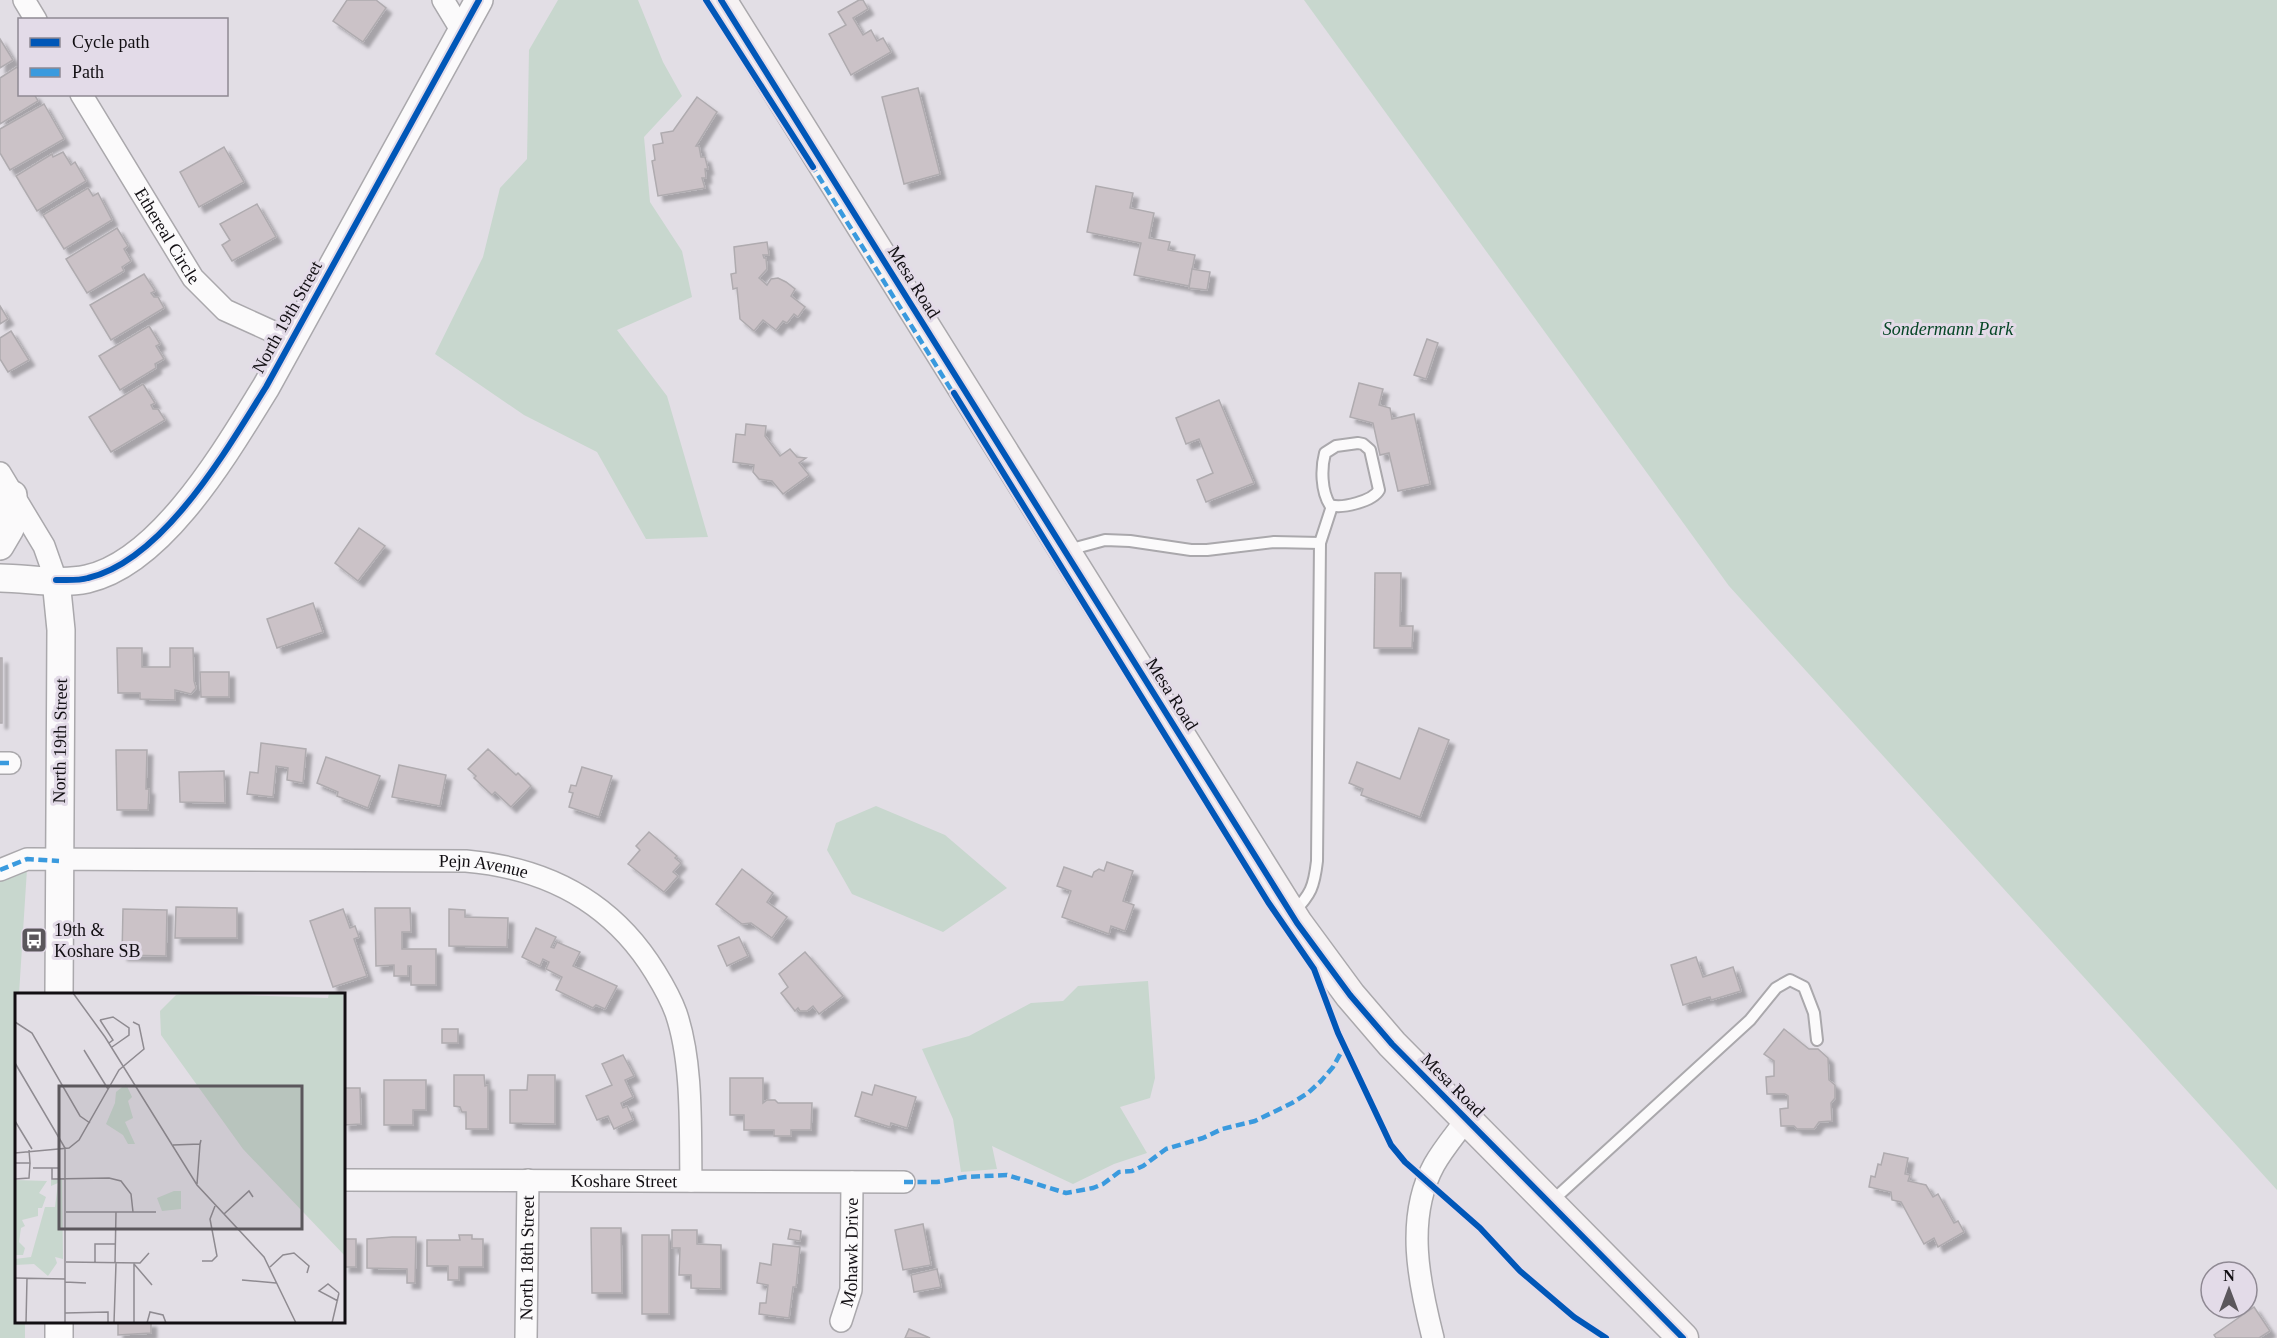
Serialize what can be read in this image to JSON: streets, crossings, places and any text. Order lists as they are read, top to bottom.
{
  "streets": {
    "main road": ["Mesa Road"],
    "street": [
      "Ethereal Circle",
      "North 19th Street",
      "Pejn Avenue",
      "Koshare Street",
      "Mohawk Drive",
      "North 18th Street"
    ]
  },
  "crossings": [
    ["Ethereal Circle", "North 19th Street"],
    ["North 19th Street", "Pejn Avenue"],
    ["Pejn Avenue", "Koshare Street"],
    ["Koshare Street", "Mohawk Drive"],
    ["Koshare Street", "North 18th Street"]
  ],
  "parks": ["Sondermann Park"],
  "places": {
    "bus stop": ["19th & Koshare SB"]
  },
  "legend": ["Cycle path", "Path"],
  "north": "top"
}
